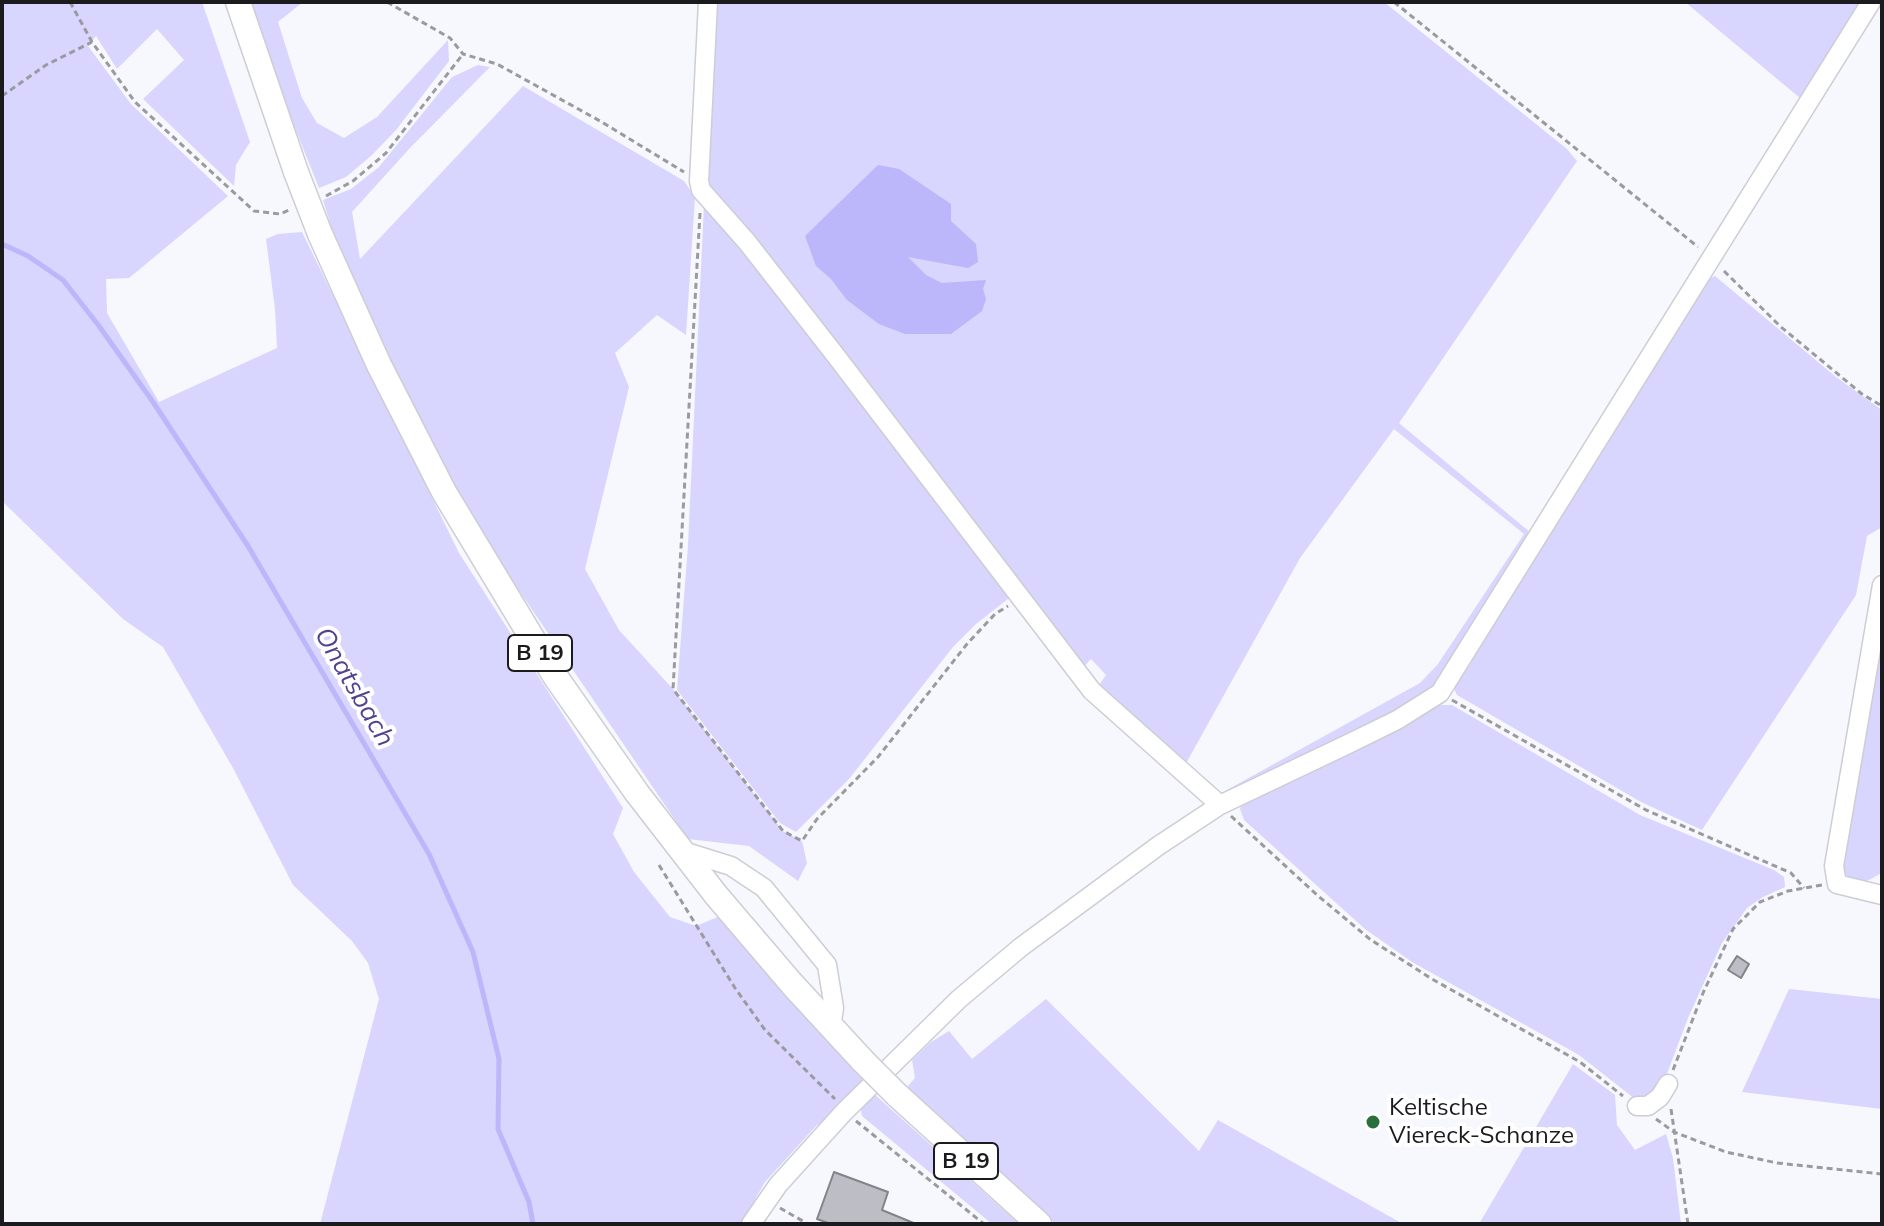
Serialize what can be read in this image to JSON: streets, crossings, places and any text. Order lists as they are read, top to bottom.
{
  "streets": {
    "main road": ["B 19"]
  },
  "water": ["Onatsbach"],
  "places": ["Keltische Viereck-Schanze"]
}
